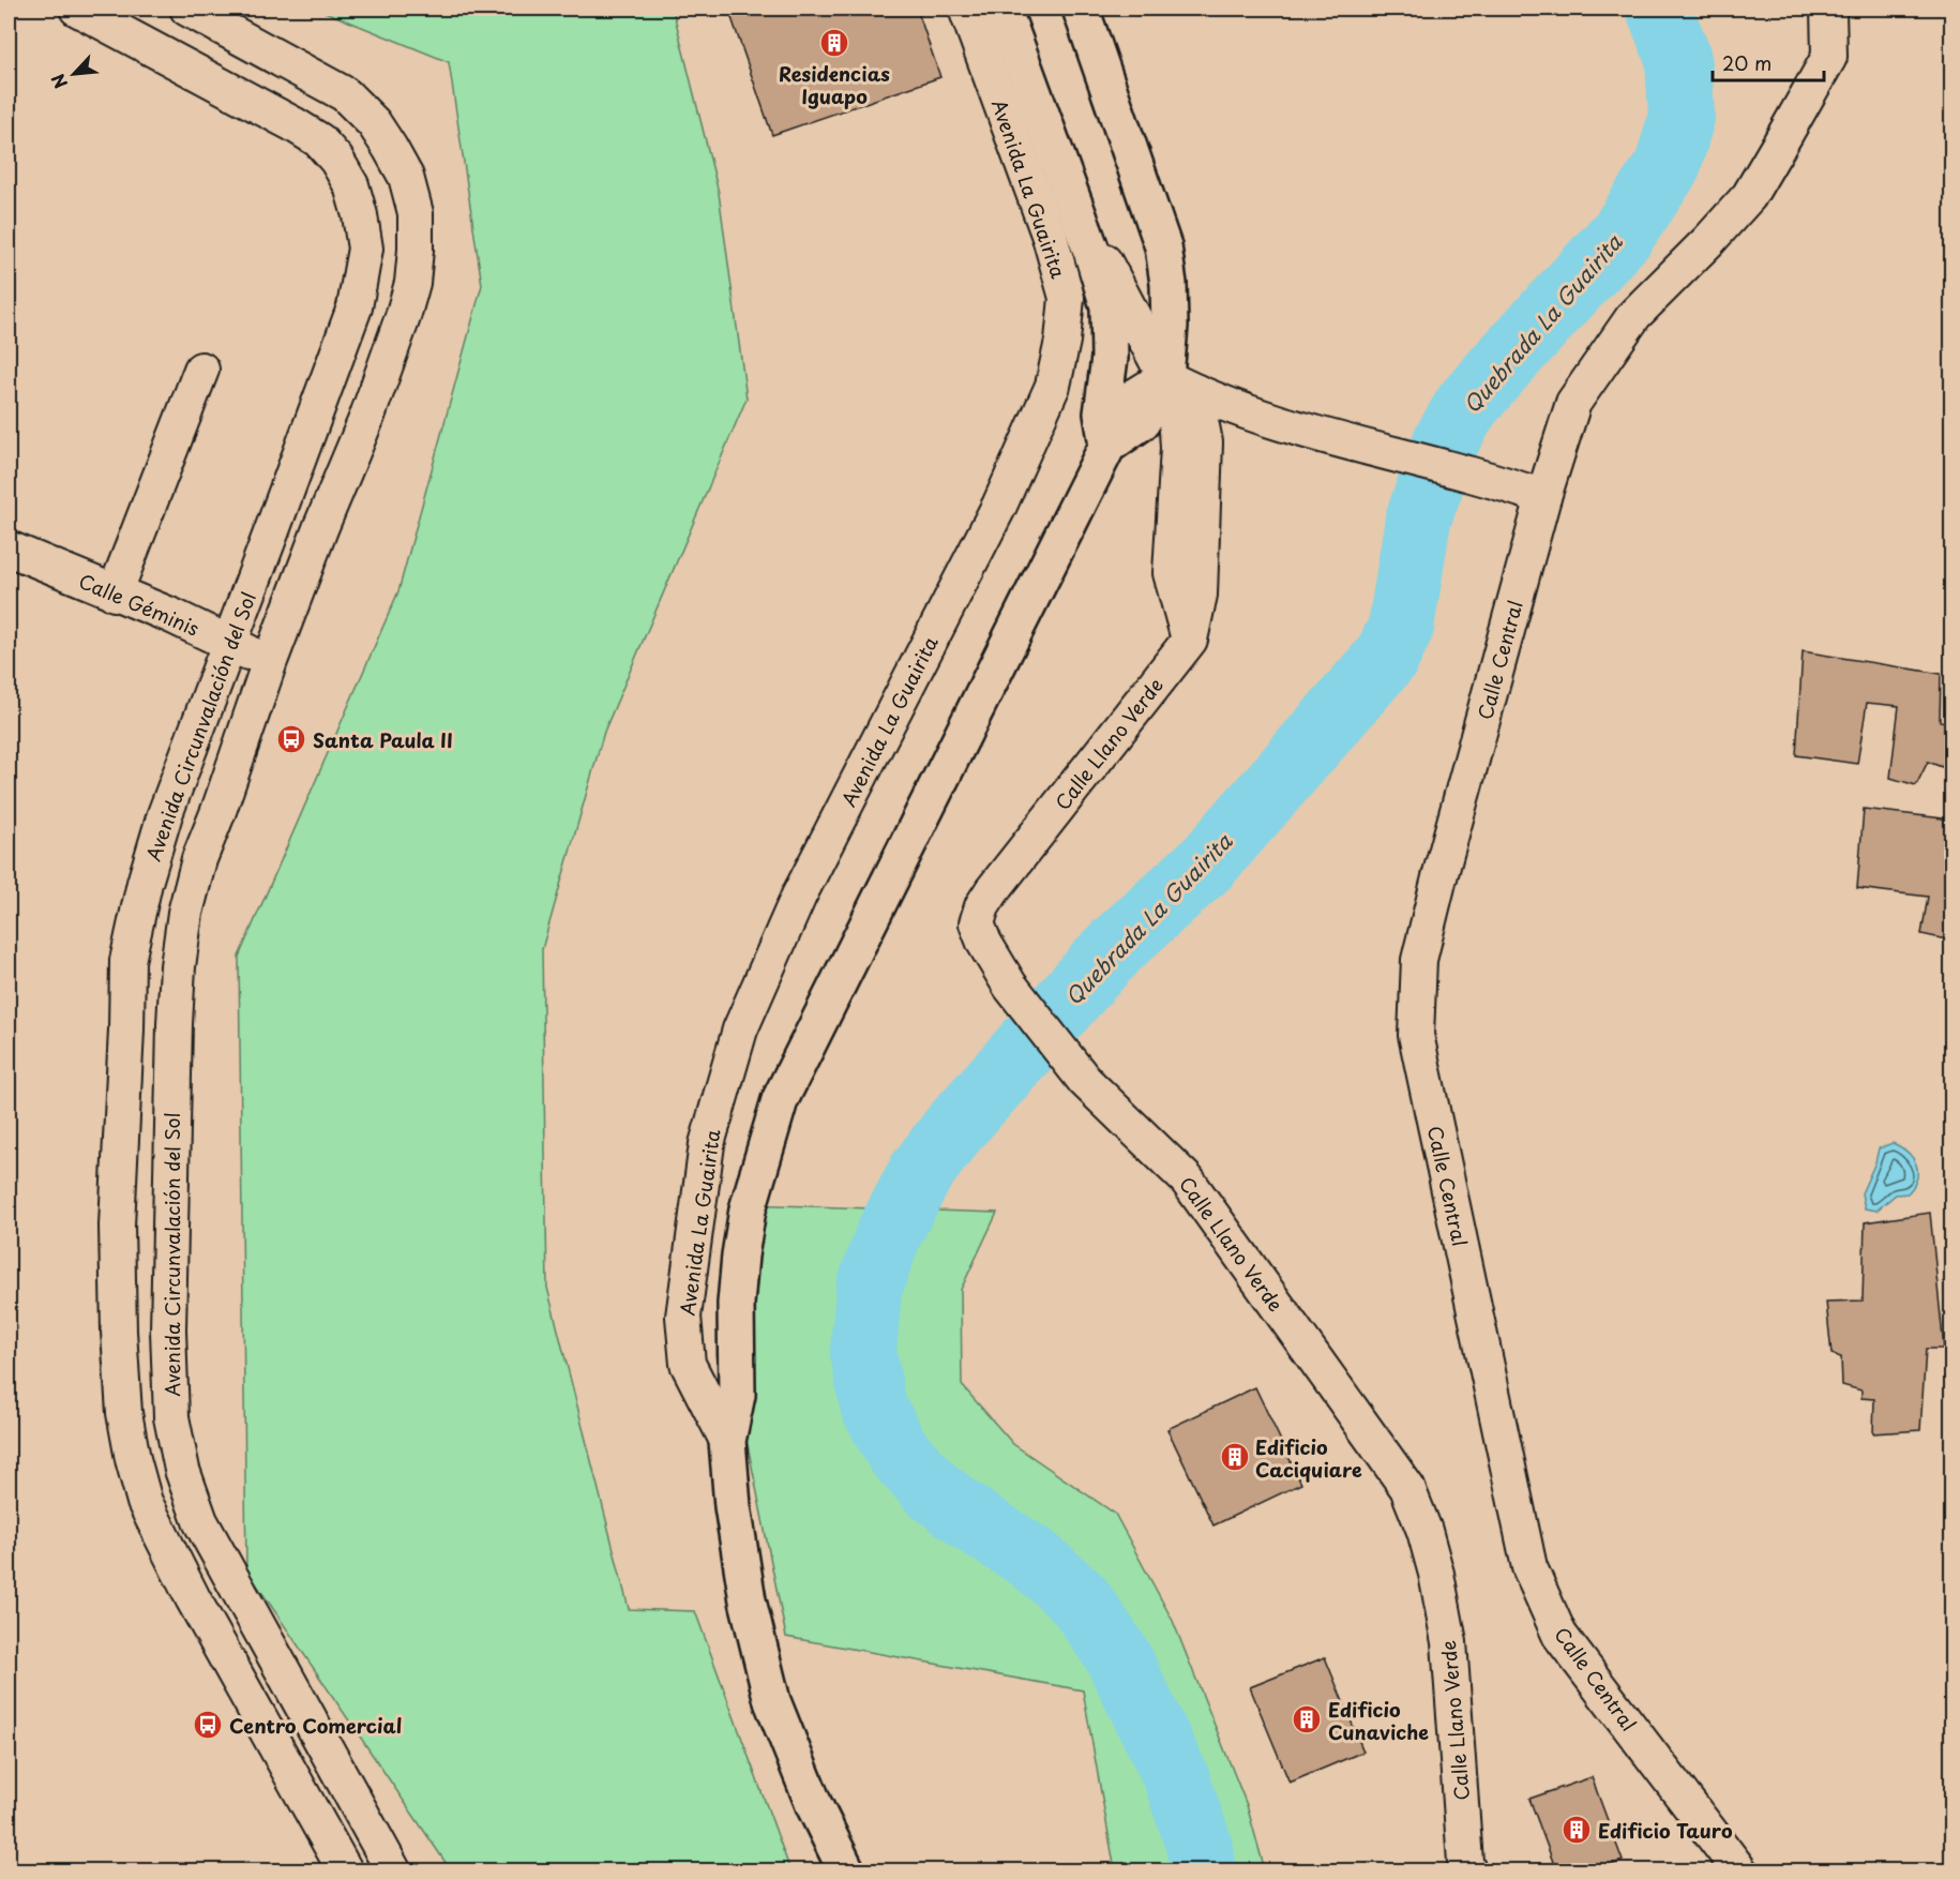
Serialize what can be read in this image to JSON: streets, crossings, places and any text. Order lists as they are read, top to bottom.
{
  "streets": {
    "street": [
      "Avenida La Guairita",
      "Calle Géminis",
      "Calle Central",
      "Avenida Circunvalación del Sol",
      "Calle Llano Verde"
    ]
  },
  "crossings": [
    ["Avenida La Guairita", "Calle Llano Verde"],
    ["Calle Géminis", "Avenida Circunvalación del Sol"]
  ],
  "water": ["Quebrada La Guairita"],
  "places": {
    "building": [
      "Residencias Iguapo",
      "Edificio Caciquiare",
      "Edificio Cunaviche",
      "Edificio Tauro"
    ],
    "bus stop": ["Santa Paula II", "Centro Comercial"]
  },
  "scale_bar": "20 m",
  "north": "bottom left"
}
